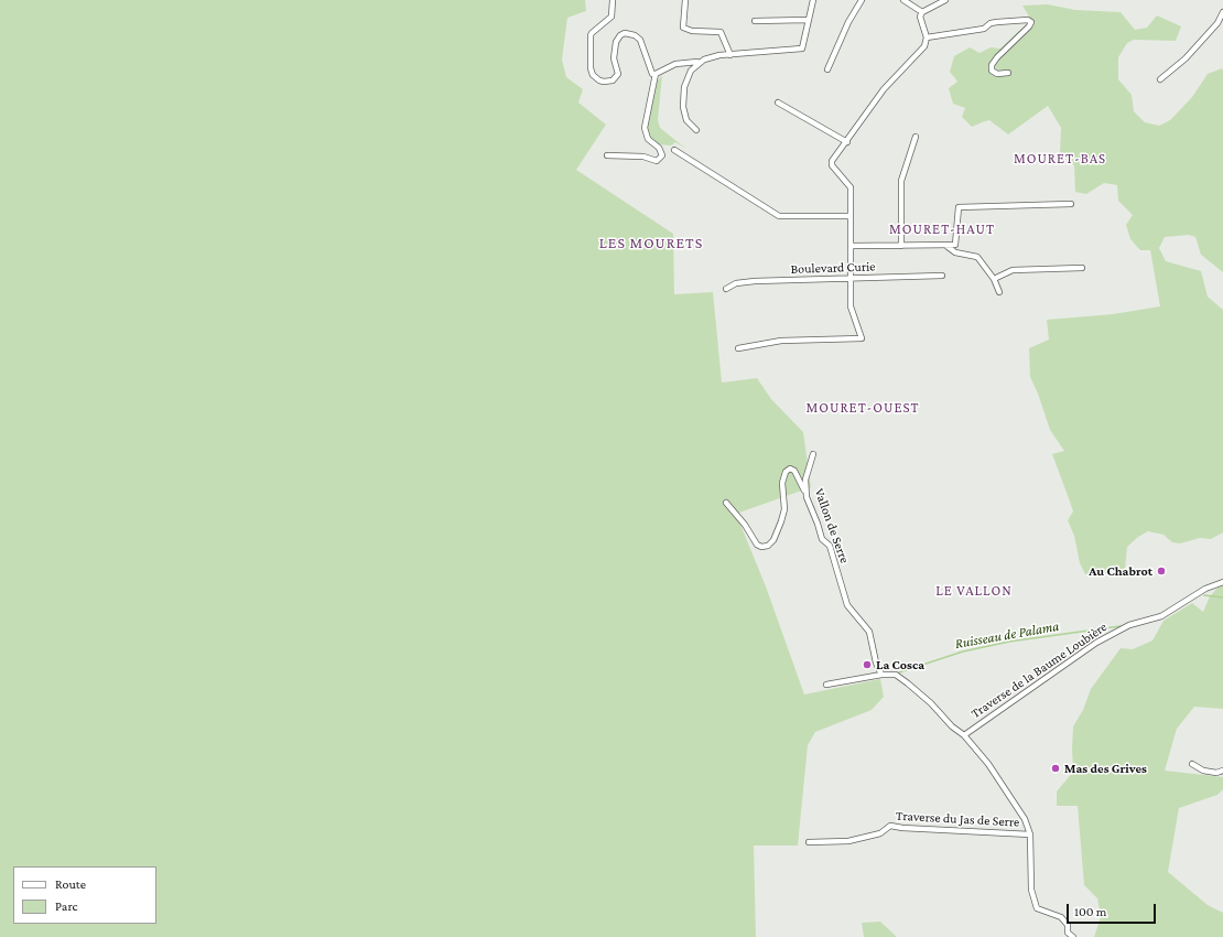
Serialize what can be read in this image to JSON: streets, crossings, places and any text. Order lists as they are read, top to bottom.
{
  "streets": {
    "street": [
      "Boulevard Curie",
      "Vallon de Serre",
      "Traverse de la Baume Loubière",
      "Traverse du Jas de Serre"
    ]
  },
  "districts": [
    "MOURET-BAS",
    "MOURET-HAUT",
    "LES MOURETS",
    "MOURET-OUEST",
    "LE VALLON"
  ],
  "water": ["Ruisseau de Palama"],
  "places": ["Au Chabrot", "La Cosca", "Mas des Grives"],
  "legend": ["Route", "Parc"],
  "scale_bar": "100 m"
}
